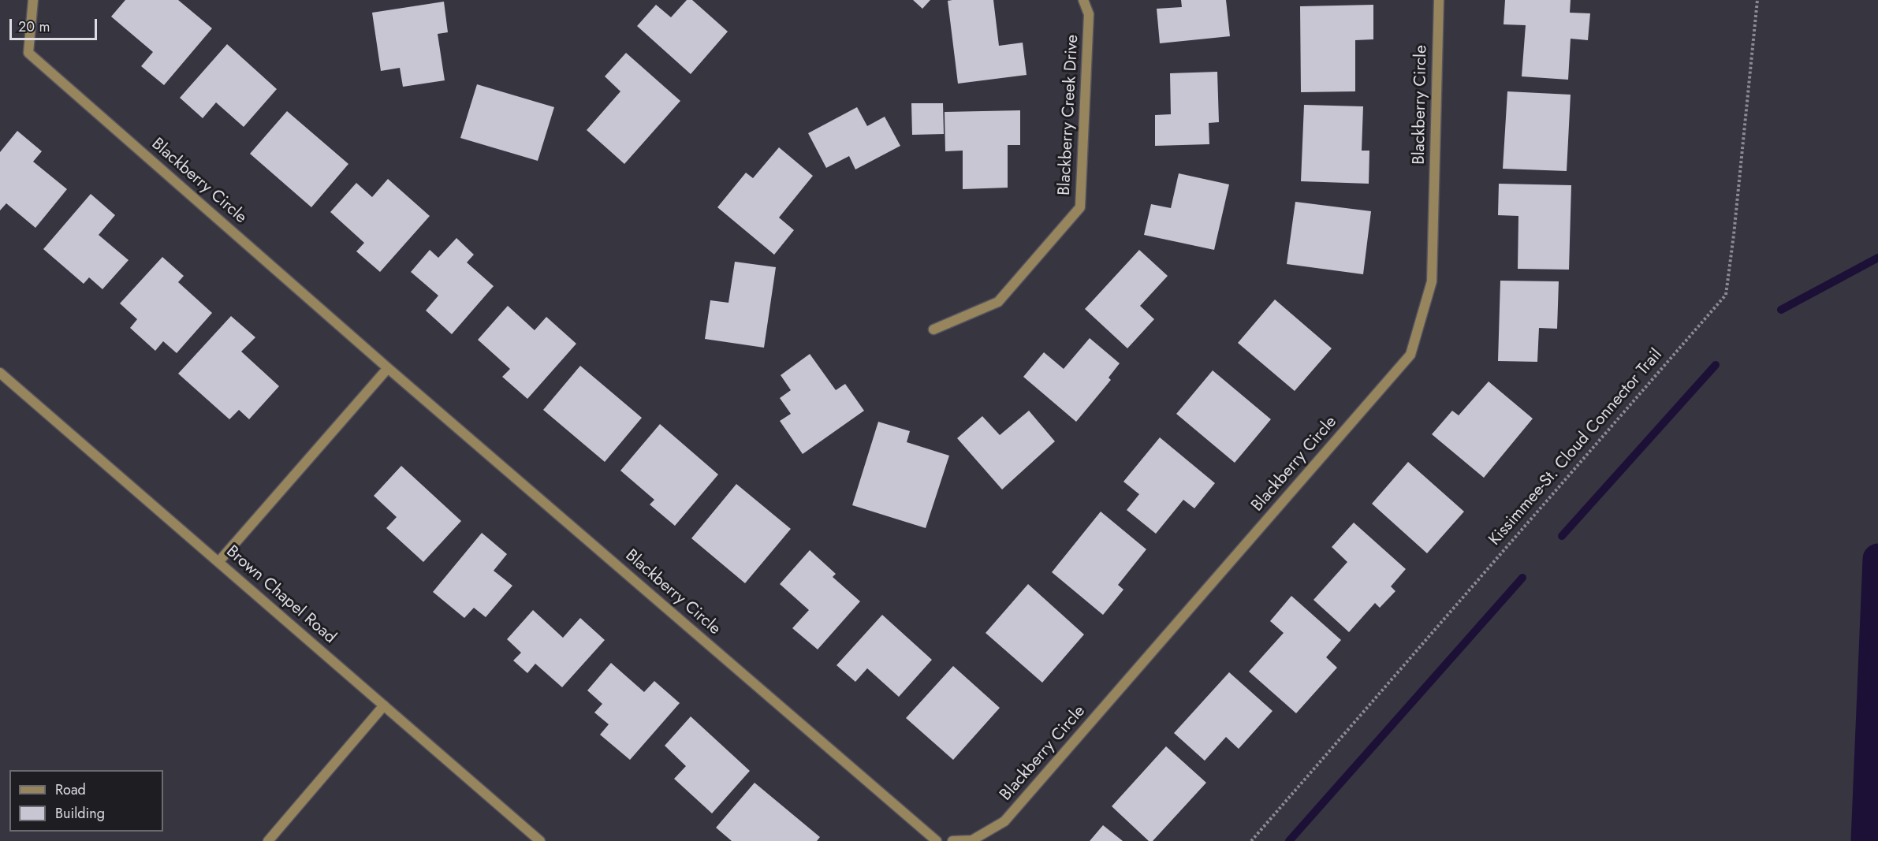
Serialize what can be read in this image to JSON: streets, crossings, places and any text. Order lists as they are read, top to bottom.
{
  "streets": {
    "street": ["Blackberry Circle", "Blackberry Creek Drive", "Brown Chapel Road"],
    "path": ["Kissimmee-St. Cloud Connector Trail"]
  },
  "legend": ["Road", "Building"],
  "scale_bar": "20 m"
}
